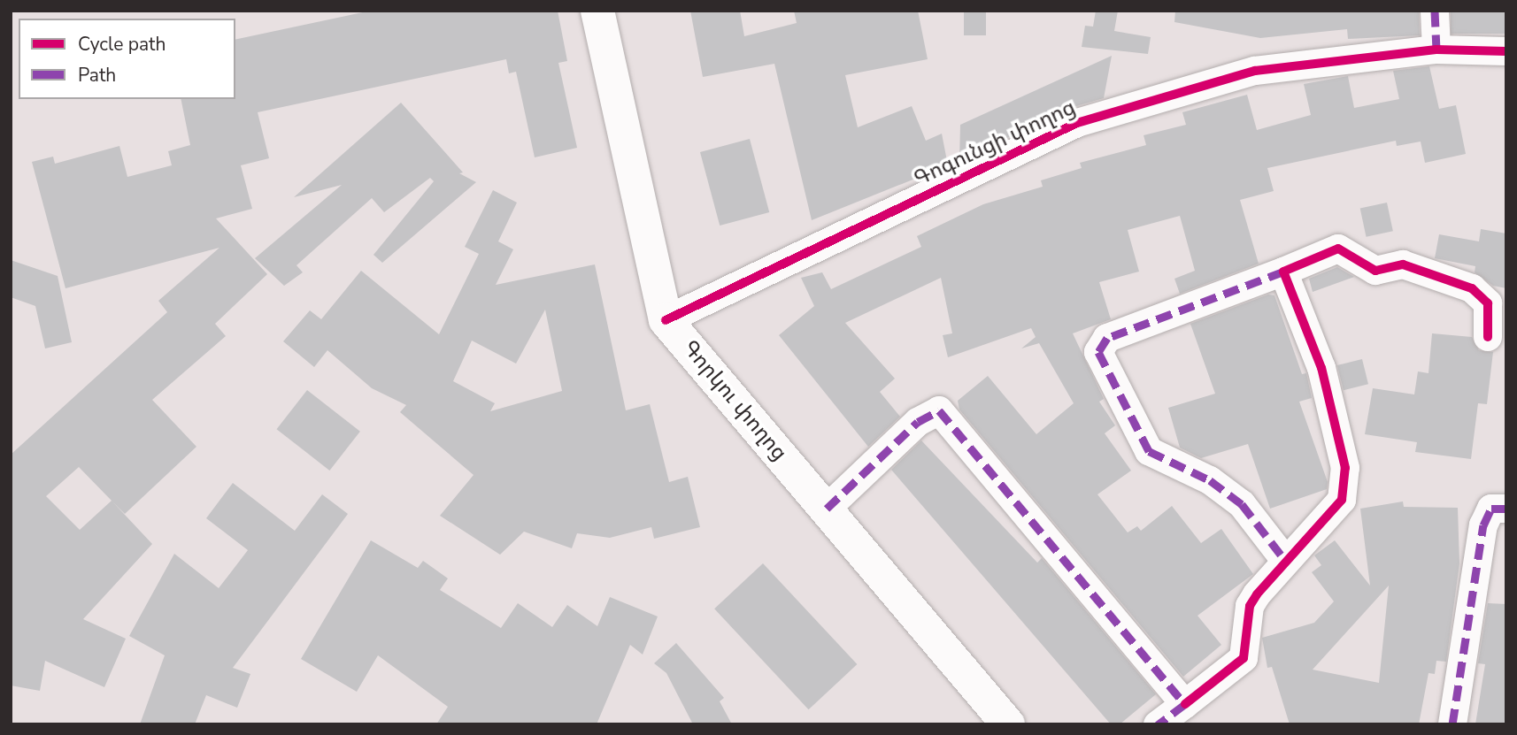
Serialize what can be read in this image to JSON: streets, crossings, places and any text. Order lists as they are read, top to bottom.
{
  "streets": {
    "main road": ["Գորկու փողոց"],
    "street": ["Գոգունցի փողոց"]
  },
  "crossings": [
    ["Գոգունցի փողոց", "Գորկու փողոց"]
  ],
  "legend": ["Cycle path", "Path"]
}
